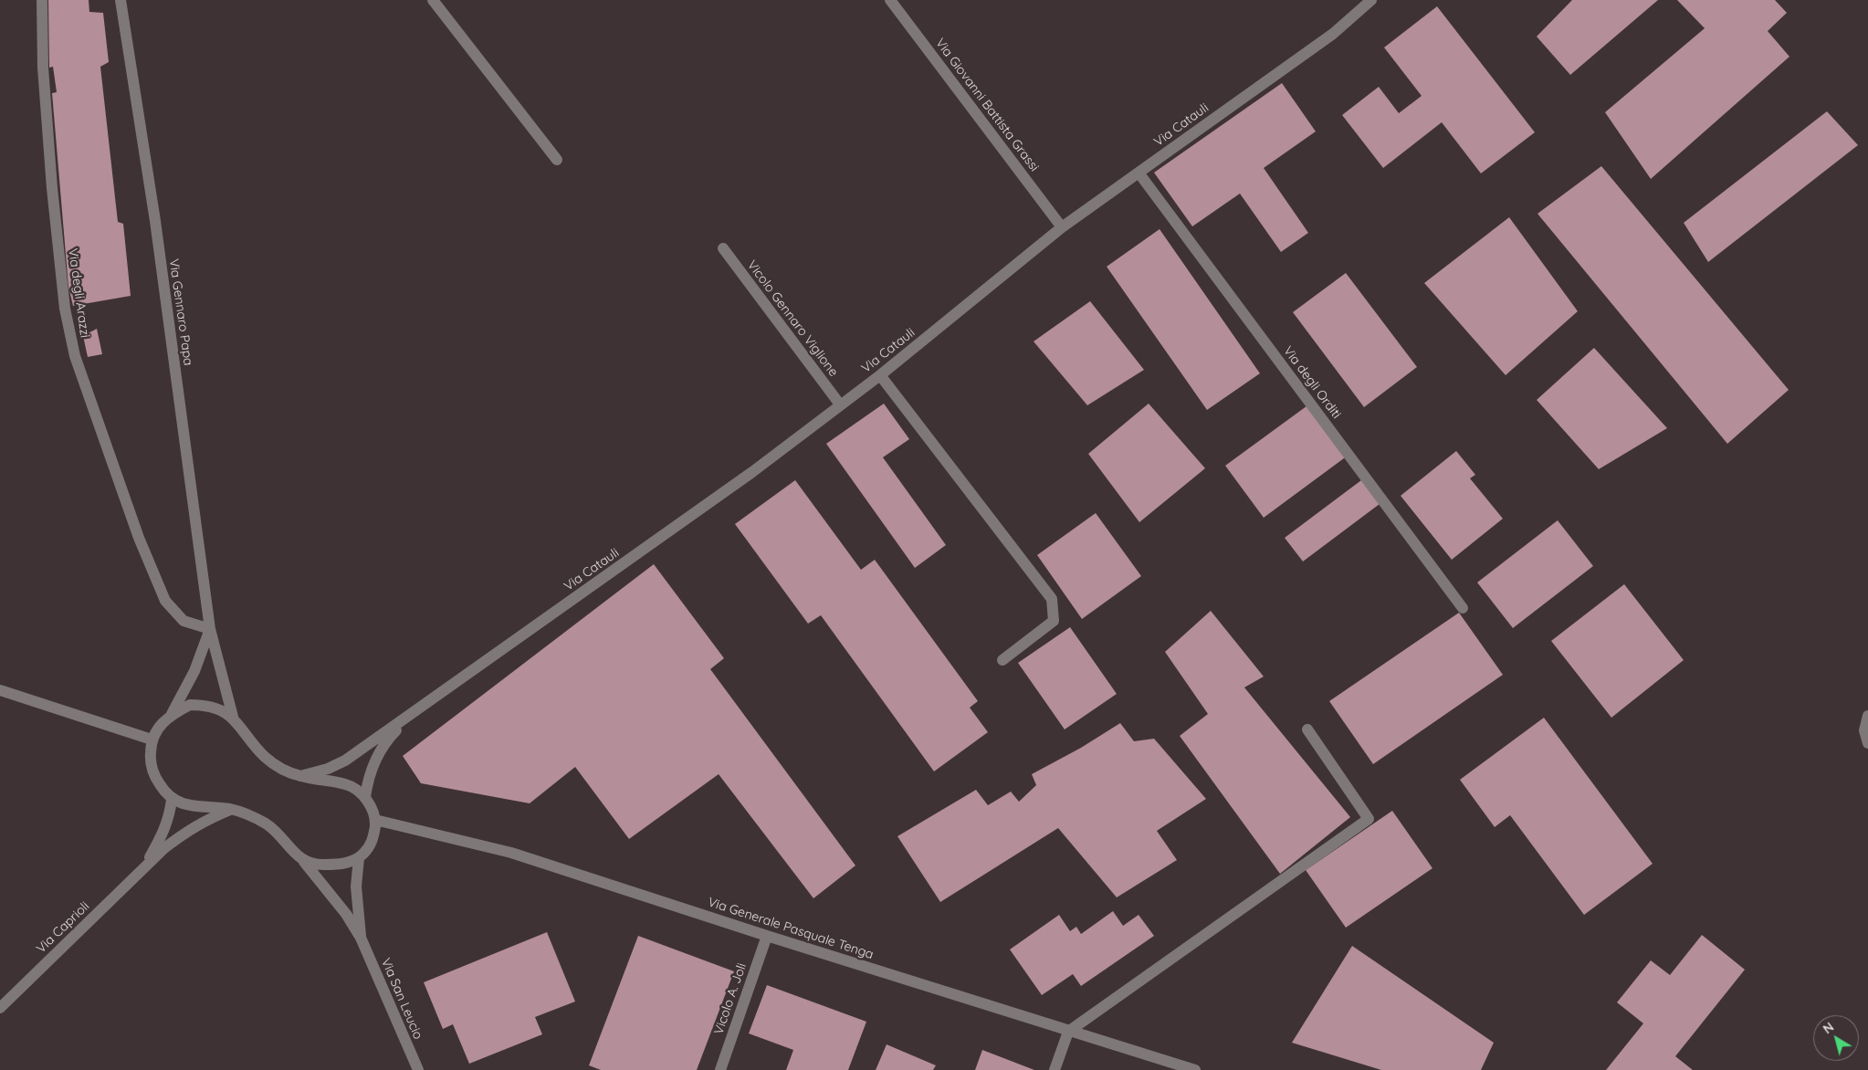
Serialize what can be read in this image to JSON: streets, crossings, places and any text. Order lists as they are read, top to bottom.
{
  "streets": {
    "street": [
      "Via Giovanni Battista Grassi",
      "Via Catauli",
      "Via degli Arazzi",
      "Via Gennaro Papa",
      "Vicolo Gennaro Viglione",
      "Via degli Orditi",
      "Via Caprioli",
      "Via Generale Pasquale Tenga",
      "Via San Leucio",
      "Vicolo A. Joli"
    ]
  },
  "crossings": [
    ["Via Giovanni Battista Grassi", "Via Catauli"],
    ["Via Catauli", "Vicolo Gennaro Viglione"],
    ["Via Catauli", "Via degli Orditi"],
    ["Via degli Arazzi", "Via Gennaro Papa"],
    ["Via Caprioli", "Via San Leucio"],
    ["Via Generale Pasquale Tenga", "Vicolo A. Joli"]
  ],
  "north": "top left"
}
